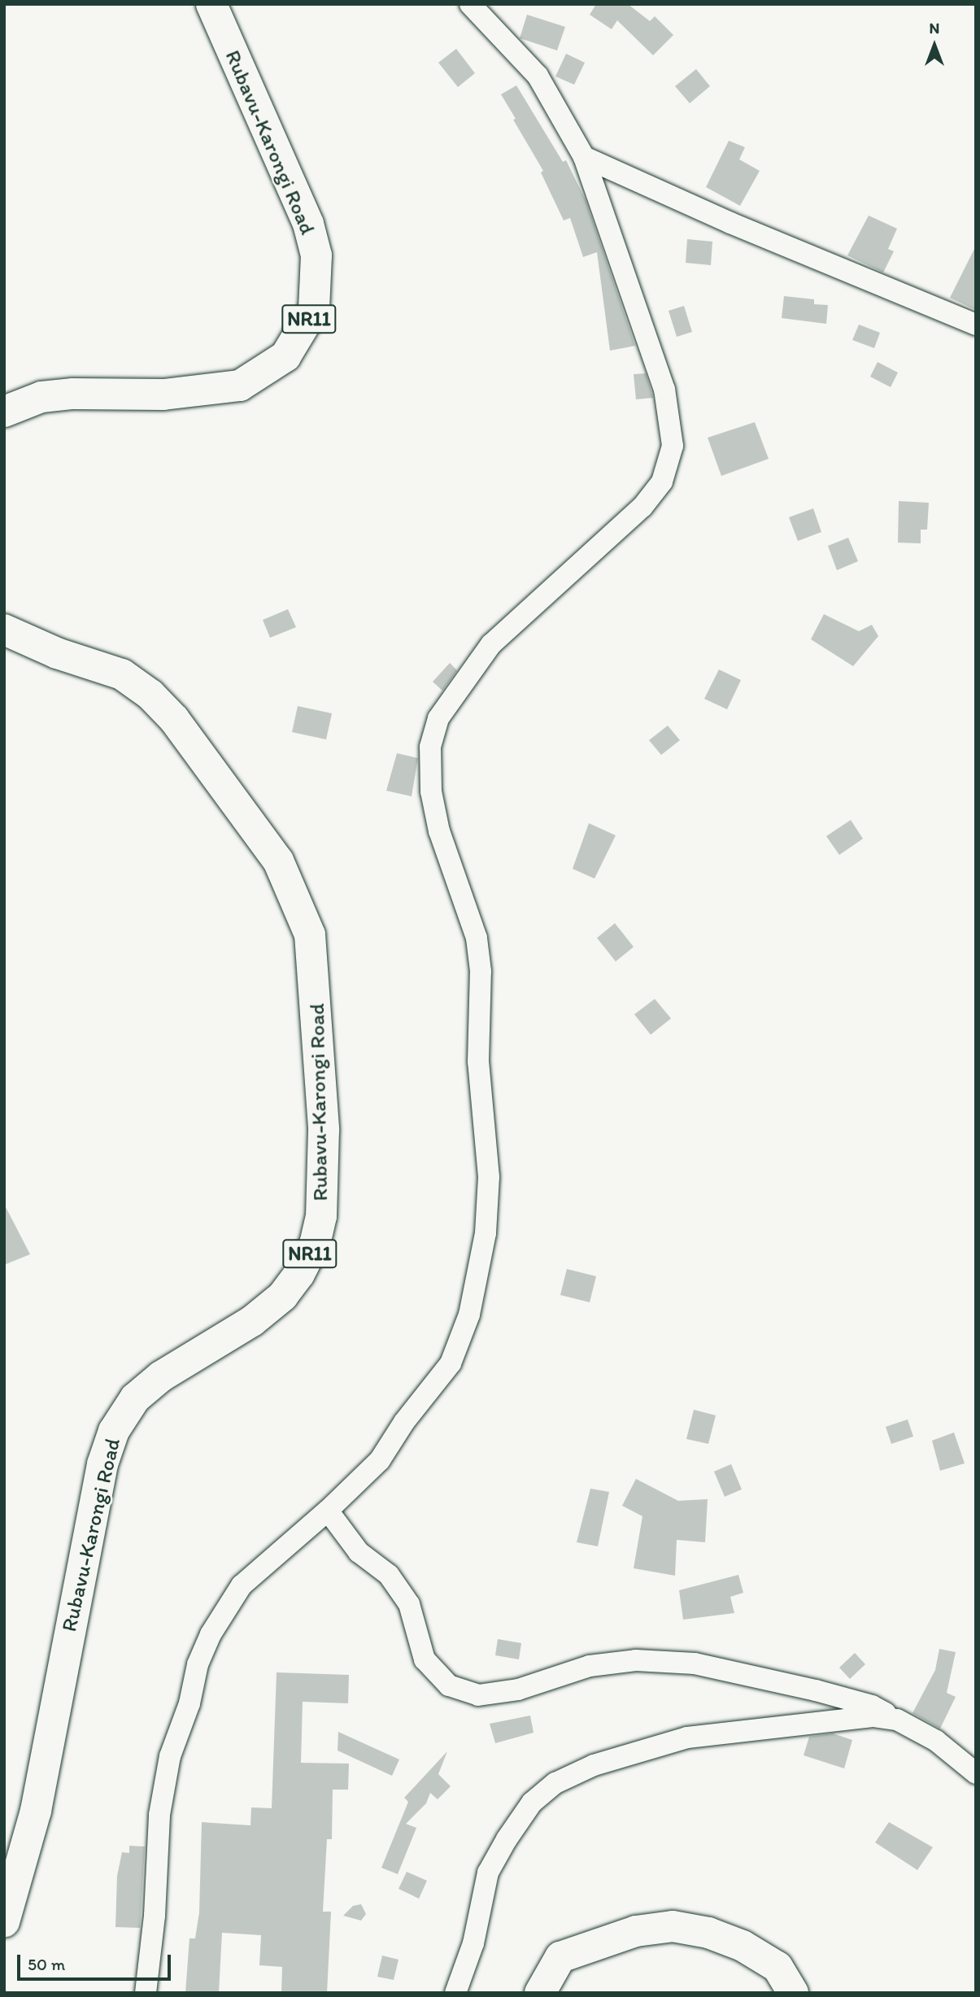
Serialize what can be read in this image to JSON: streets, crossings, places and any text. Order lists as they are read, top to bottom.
{
  "streets": {
    "main road": ["Rubavu-Karongi Road", "NR11"]
  },
  "scale_bar": "50 m",
  "north": "top"
}
